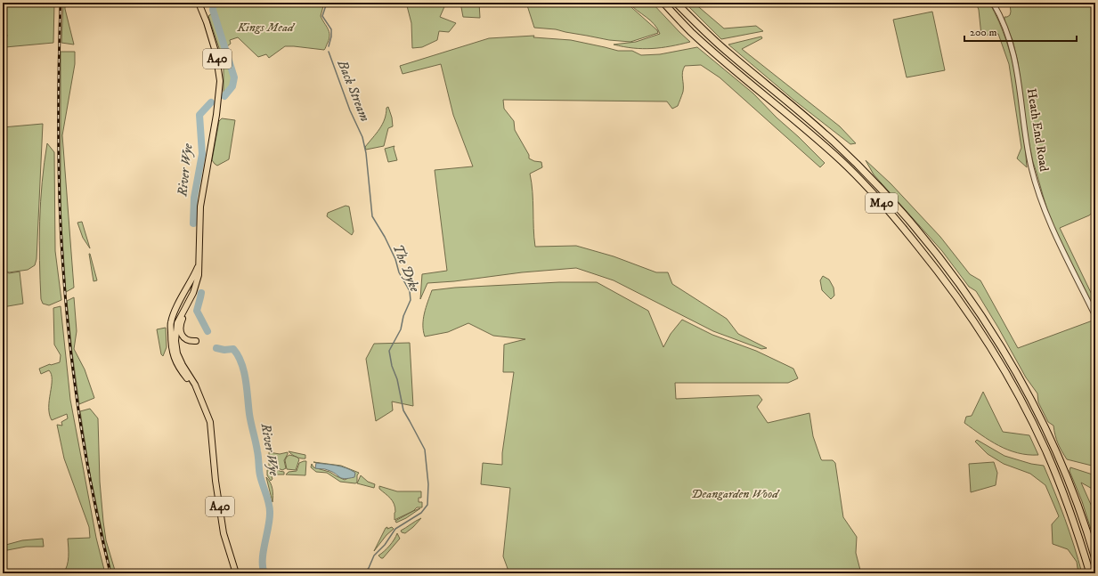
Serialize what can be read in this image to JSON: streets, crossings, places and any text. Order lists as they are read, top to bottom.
{
  "streets": {
    "highway": ["M40"],
    "main road": ["A40"],
    "street": ["Heath End Road"]
  },
  "water": ["Back Stream", "River Wye", "The Dyke"],
  "parks": ["Kings Mead", "Deangarden Wood"],
  "scale_bar": "200 m"
}
